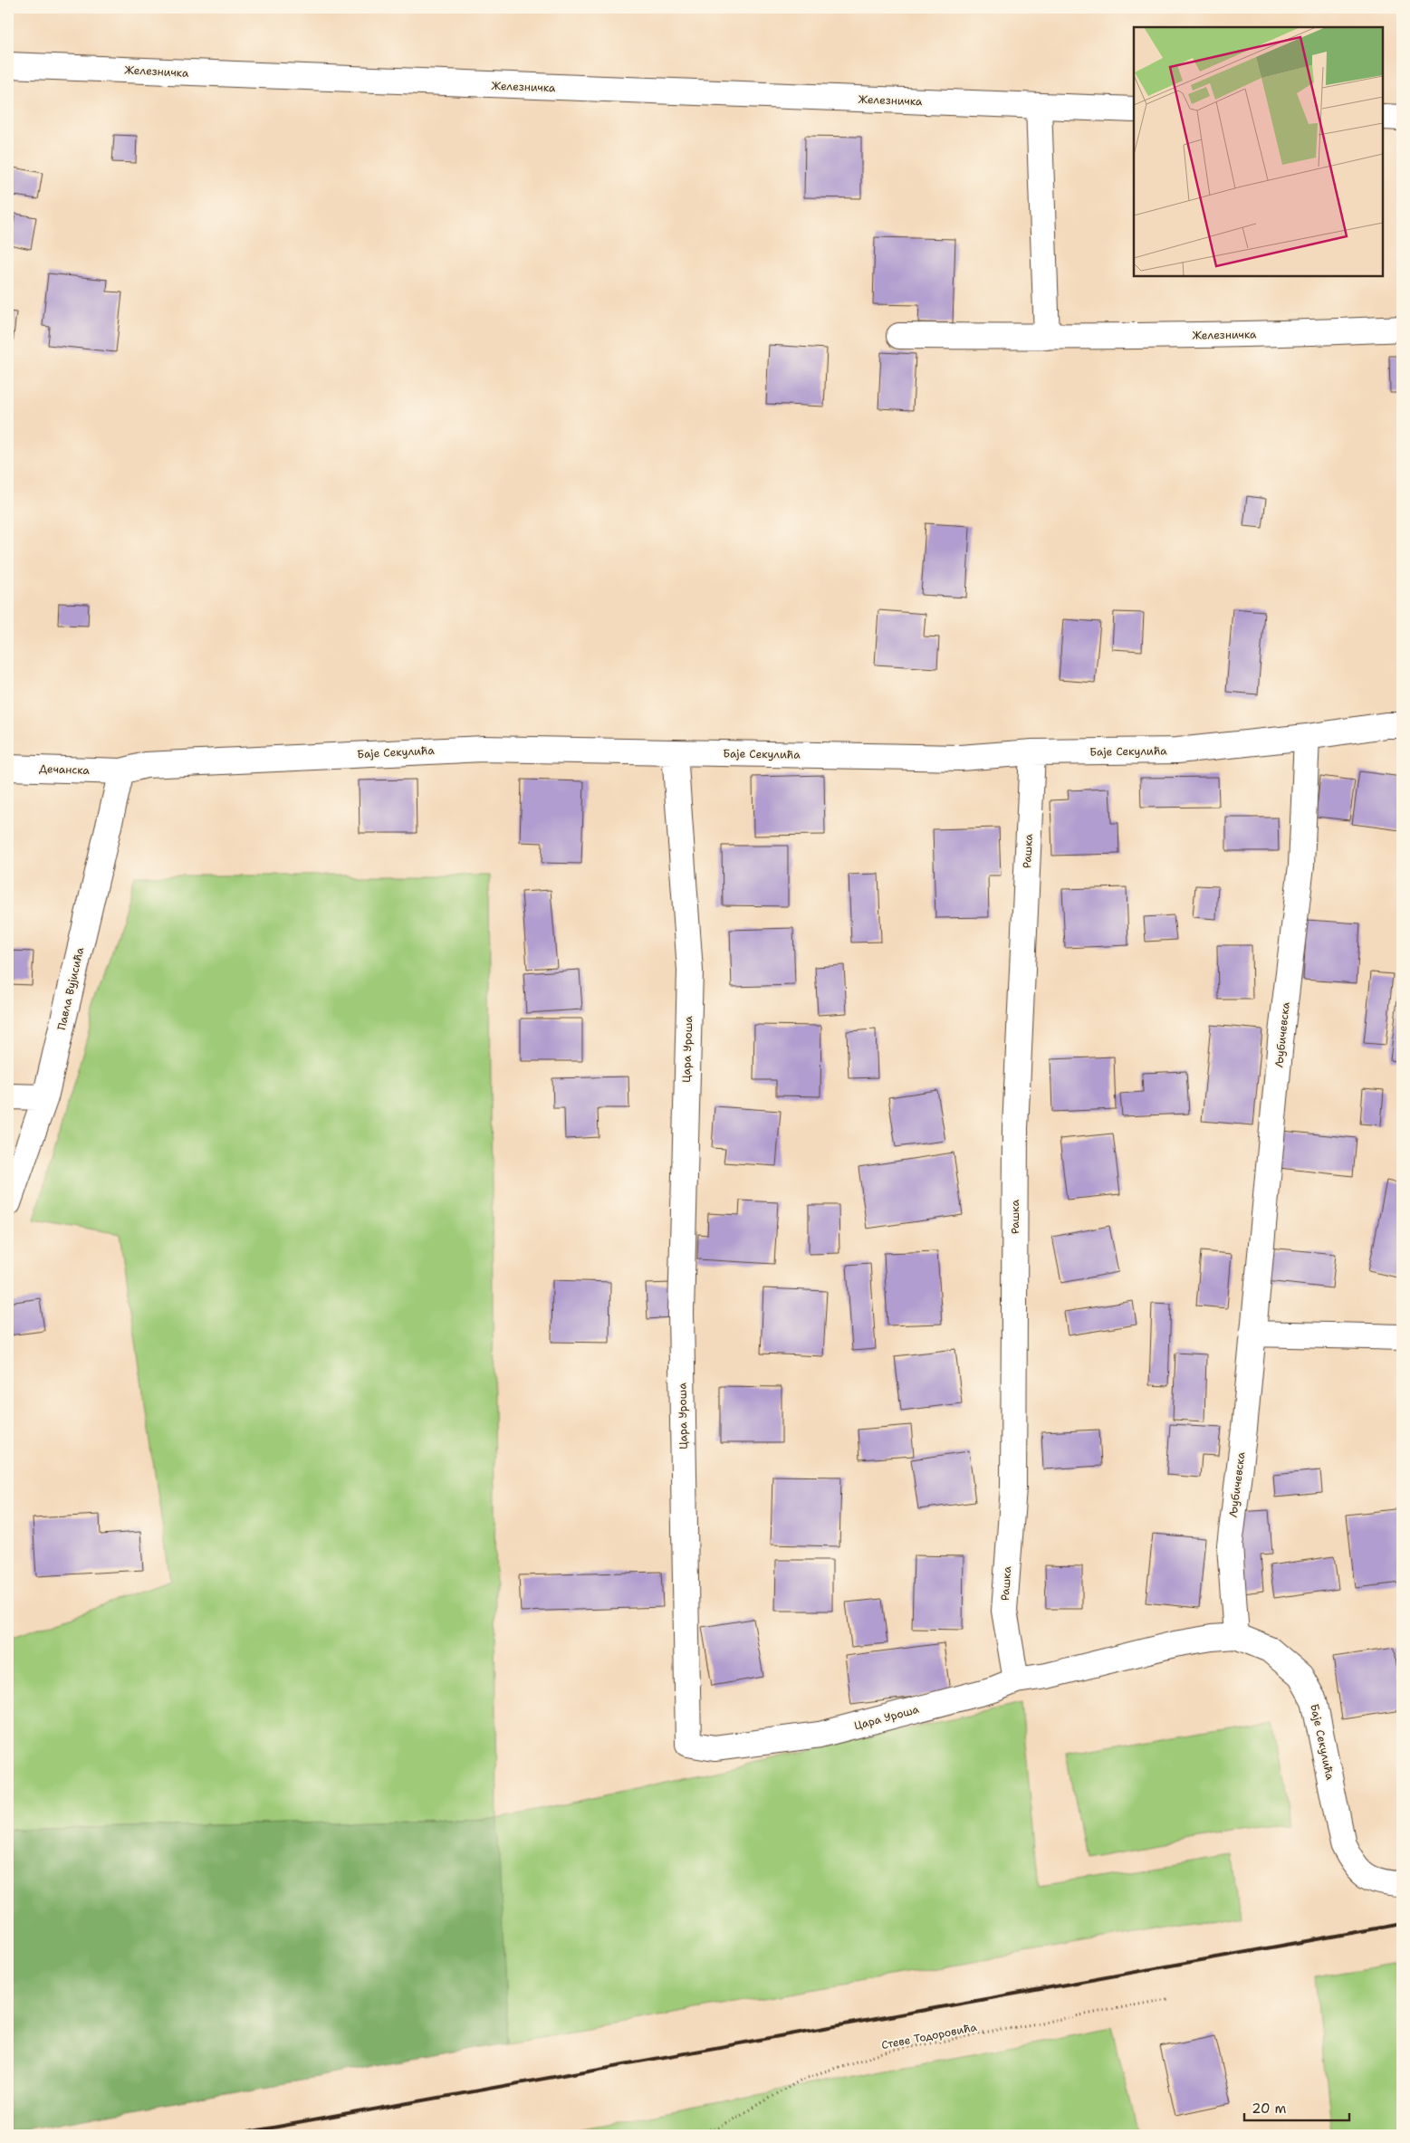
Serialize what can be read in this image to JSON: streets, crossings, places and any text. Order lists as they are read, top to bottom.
{
  "streets": {
    "street": [
      "Железничка",
      "Баје Секулића",
      "Дечанска",
      "Рашка",
      "Павла Вујисића",
      "Љубичевска",
      "Цара Уроша"
    ],
    "path": ["Стеве Тодоровића"]
  },
  "crossings": [
    ["Баје Секулића", "Дечанска"],
    ["Баје Секулића", "Рашка"],
    ["Баје Секулића", "Павла Вујисића"],
    ["Баје Секулића", "Љубичевска"],
    ["Баје Секулића", "Цара Уроша"],
    ["Дечанска", "Павла Вујисића"],
    ["Рашка", "Цара Уроша"]
  ],
  "scale_bar": "20 m"
}
